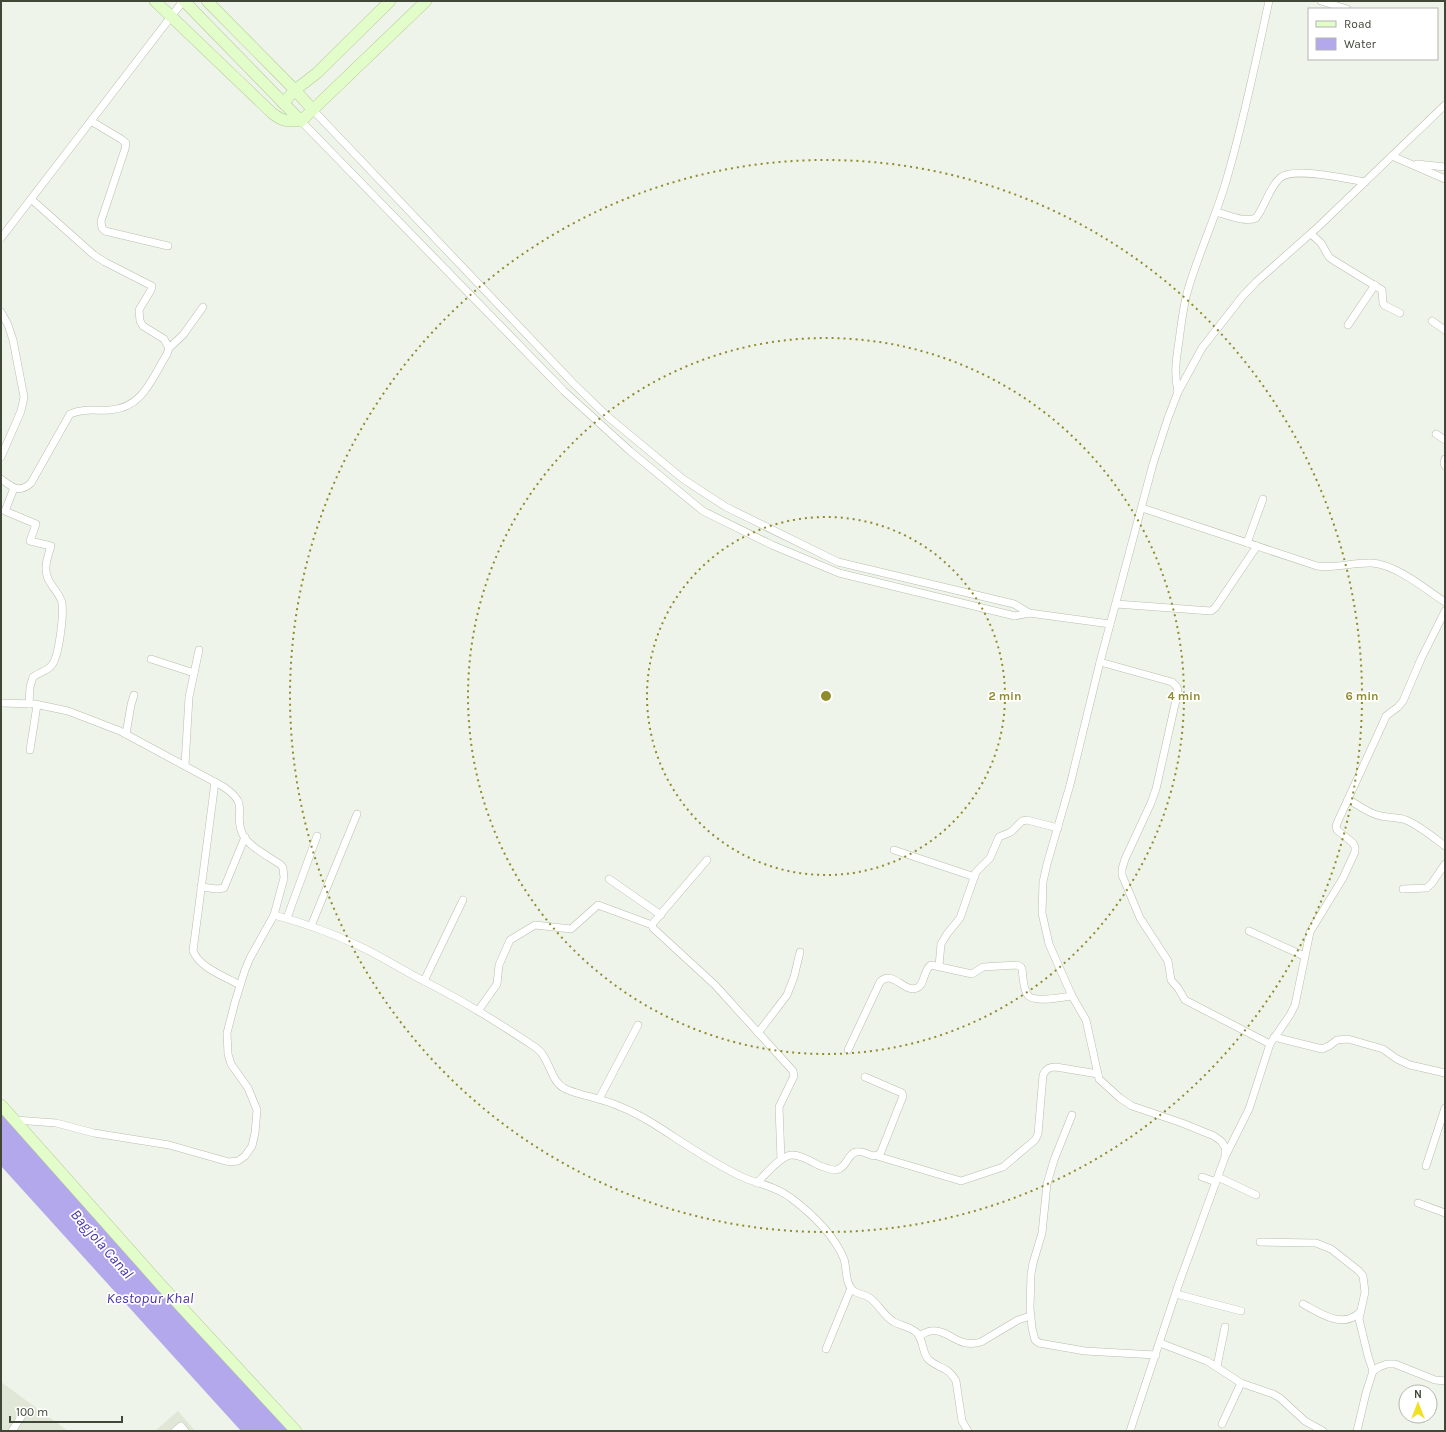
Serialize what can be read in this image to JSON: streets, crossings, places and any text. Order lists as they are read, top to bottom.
{
  "water": ["Bagjola Canal", "Kestopur Khal"],
  "legend": ["Road", "Water"],
  "scale_bar": "100 m",
  "north": "top",
  "rings": ["2 min", "4 min", "6 min"]
}
